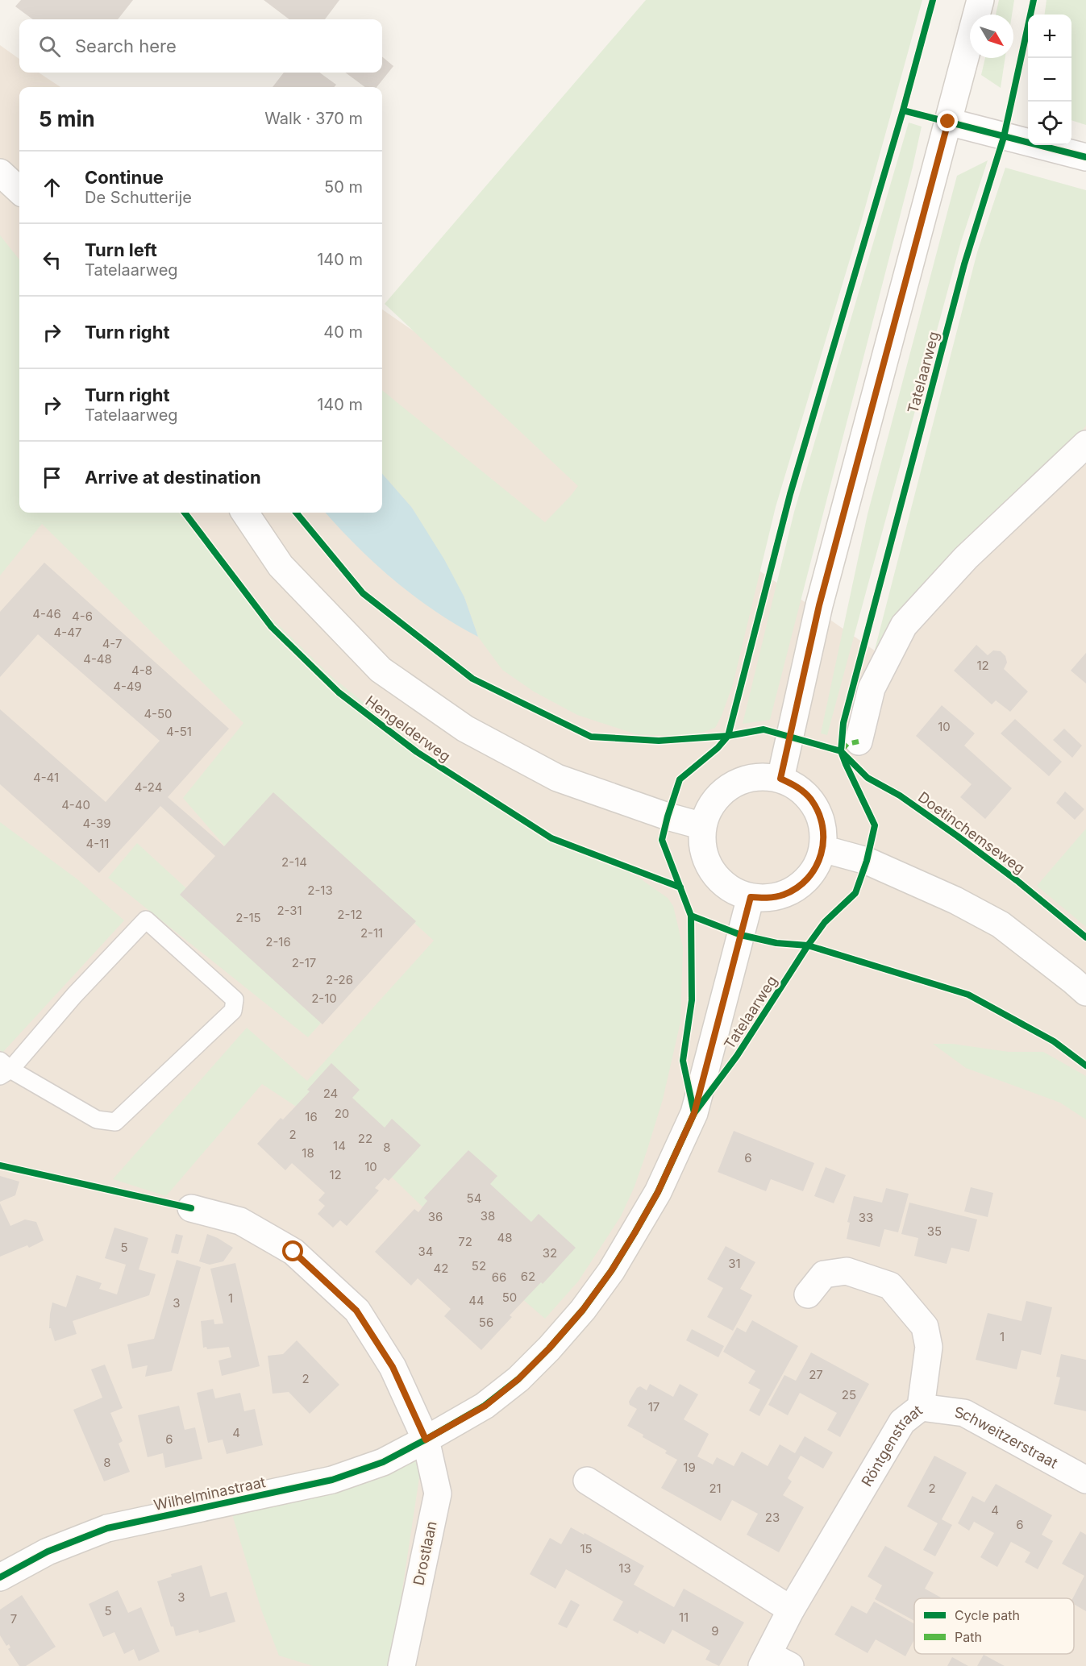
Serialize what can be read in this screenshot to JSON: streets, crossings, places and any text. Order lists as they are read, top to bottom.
{
  "streets": {
    "street": [
      "Tatelaarweg",
      "Schweitzerstraat",
      "Röntgenstraat",
      "Wilhelminastraat",
      "Drostlaan"
    ],
    "cycle path": ["Hengelderweg", "Doetinchemseweg"]
  },
  "crossings": [
    ["Tatelaarweg", "Wilhelminastraat"],
    ["Tatelaarweg", "Drostlaan"],
    ["Schweitzerstraat", "Röntgenstraat"],
    ["Wilhelminastraat", "Drostlaan"]
  ],
  "house_numbers": [
    "4-46",
    "4-6",
    "4-47",
    "4-7",
    "4-48",
    "12",
    "4-8",
    "4-49",
    "4-50",
    "10",
    "4-51",
    "4-41",
    "4-24",
    "4-40",
    "4-39",
    "4-11",
    "2-14",
    "2-13",
    "2-31",
    "2-12",
    "2-15",
    "2-11",
    "2-16",
    "2-17",
    "2-26",
    "2-10",
    "24",
    "20",
    "16",
    "2",
    "22",
    "14",
    "8",
    "18",
    "6",
    "10",
    "12",
    "54",
    "38",
    "36",
    "33",
    "35",
    "48",
    "72",
    "5",
    "34",
    "32",
    "31",
    "52",
    "42",
    "62",
    "66",
    "50",
    "1",
    "44",
    "3",
    "56",
    "1",
    "27",
    "2",
    "25",
    "17",
    "4",
    "6",
    "8",
    "19",
    "21",
    "2",
    "4",
    "23",
    "6",
    "15",
    "13",
    "3",
    "5",
    "11",
    "7",
    "9"
  ],
  "legend": ["Cycle path", "Path"],
  "north": "bottom right",
  "page": {
    "map_buttons": ["+", "−"],
    "search": "Search here",
    "heading": ["5 min", "Walk · 370 m"],
    "list": [
      ["Continue", "De Schutterije", "50 m"],
      ["Turn left", "Tatelaarweg", "140 m"],
      ["Turn right", "40 m"],
      ["Turn right", "Tatelaarweg", "140 m"],
      "Arrive at destination"
    ]
  }
}
